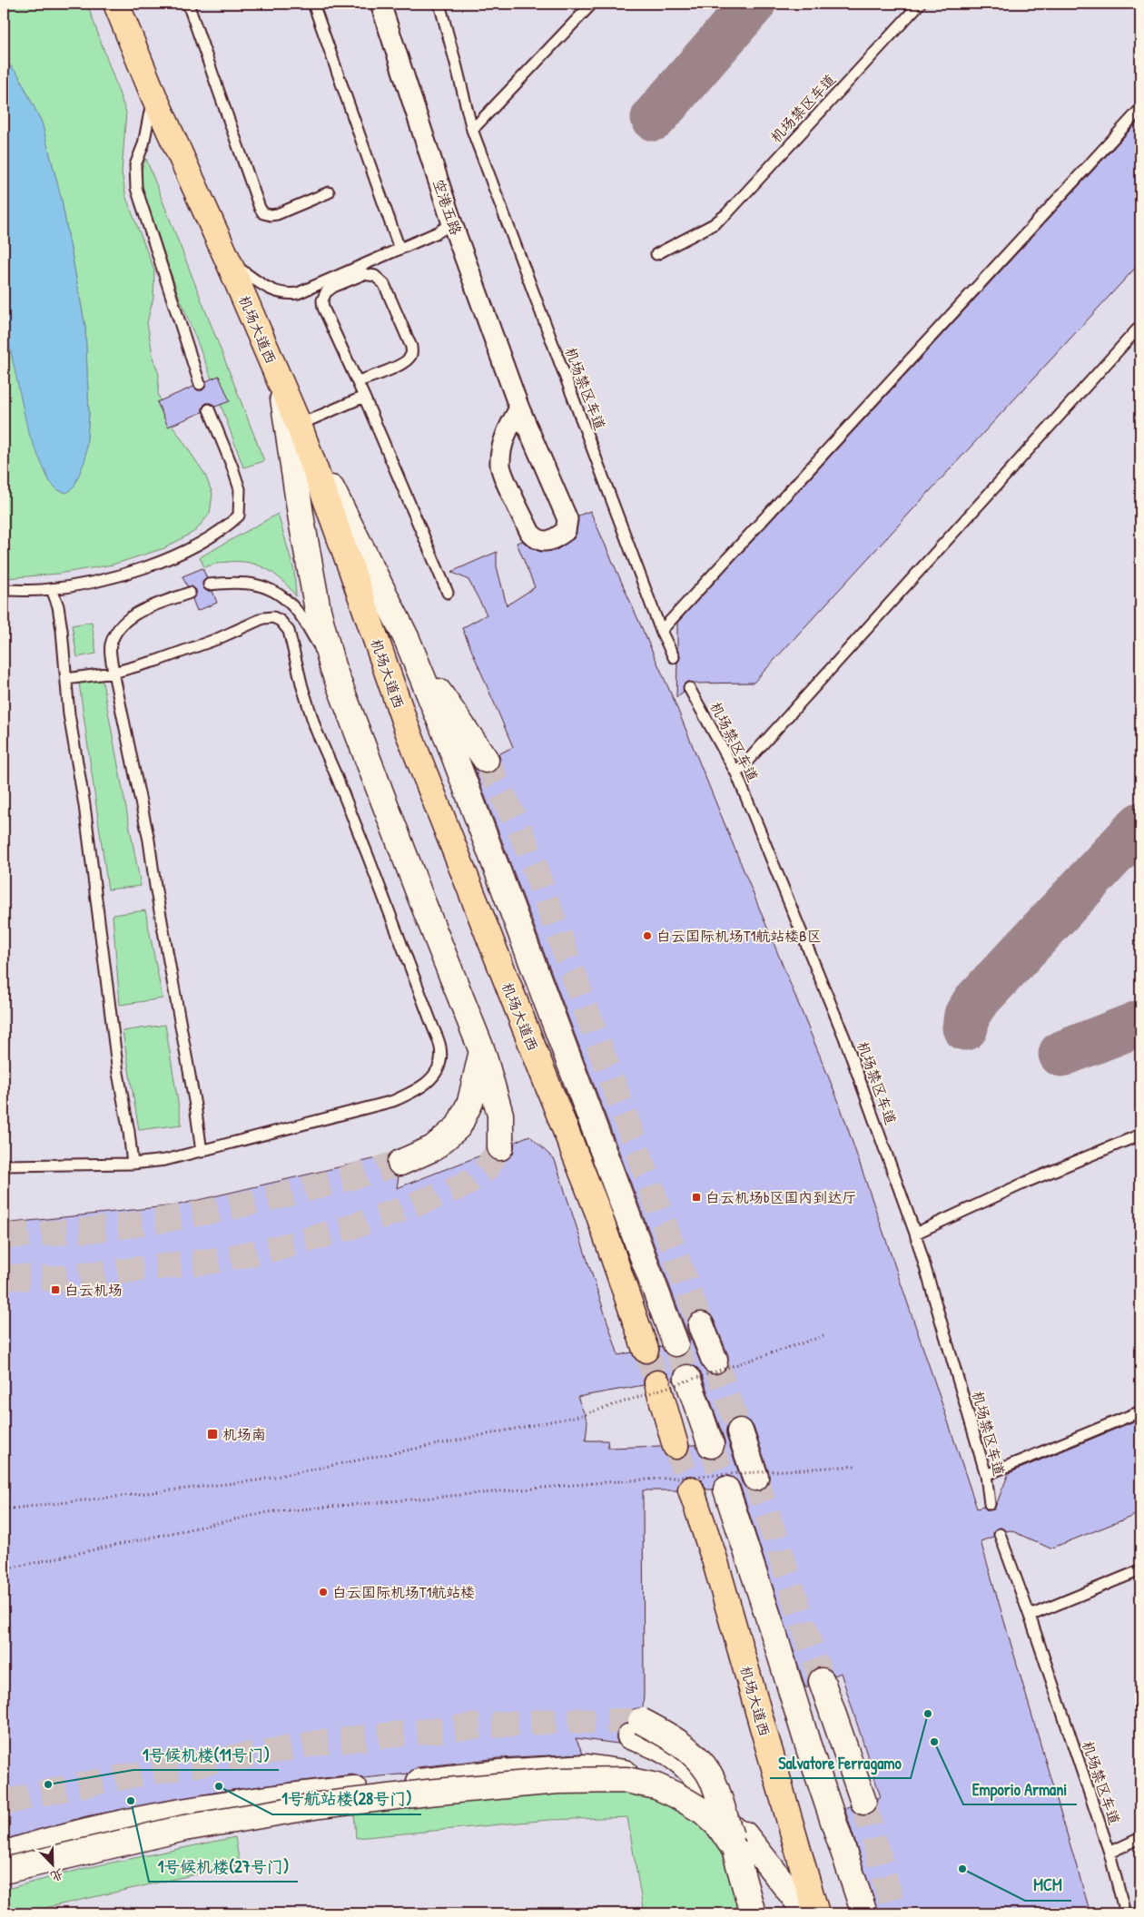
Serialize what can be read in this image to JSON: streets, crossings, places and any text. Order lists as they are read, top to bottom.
{
  "streets": {
    "highway": ["机场大道西"],
    "street": ["空港五路"],
    "lane": ["机场禁区车道"]
  },
  "places": {
    "other": [
      "白云国际机场T1航站楼B区",
      "白云国际机场T1航站楼",
      "Salvatore Ferragamo",
      "Emporio Armani",
      "1号候机楼(11号门)",
      "1号航站楼(28号门)",
      "1号候机楼(27号门)",
      "MCM"
    ],
    "transit": ["白云机场b区国内到达厅", "白云机场", "机场南"]
  },
  "north": "bottom right"
}
